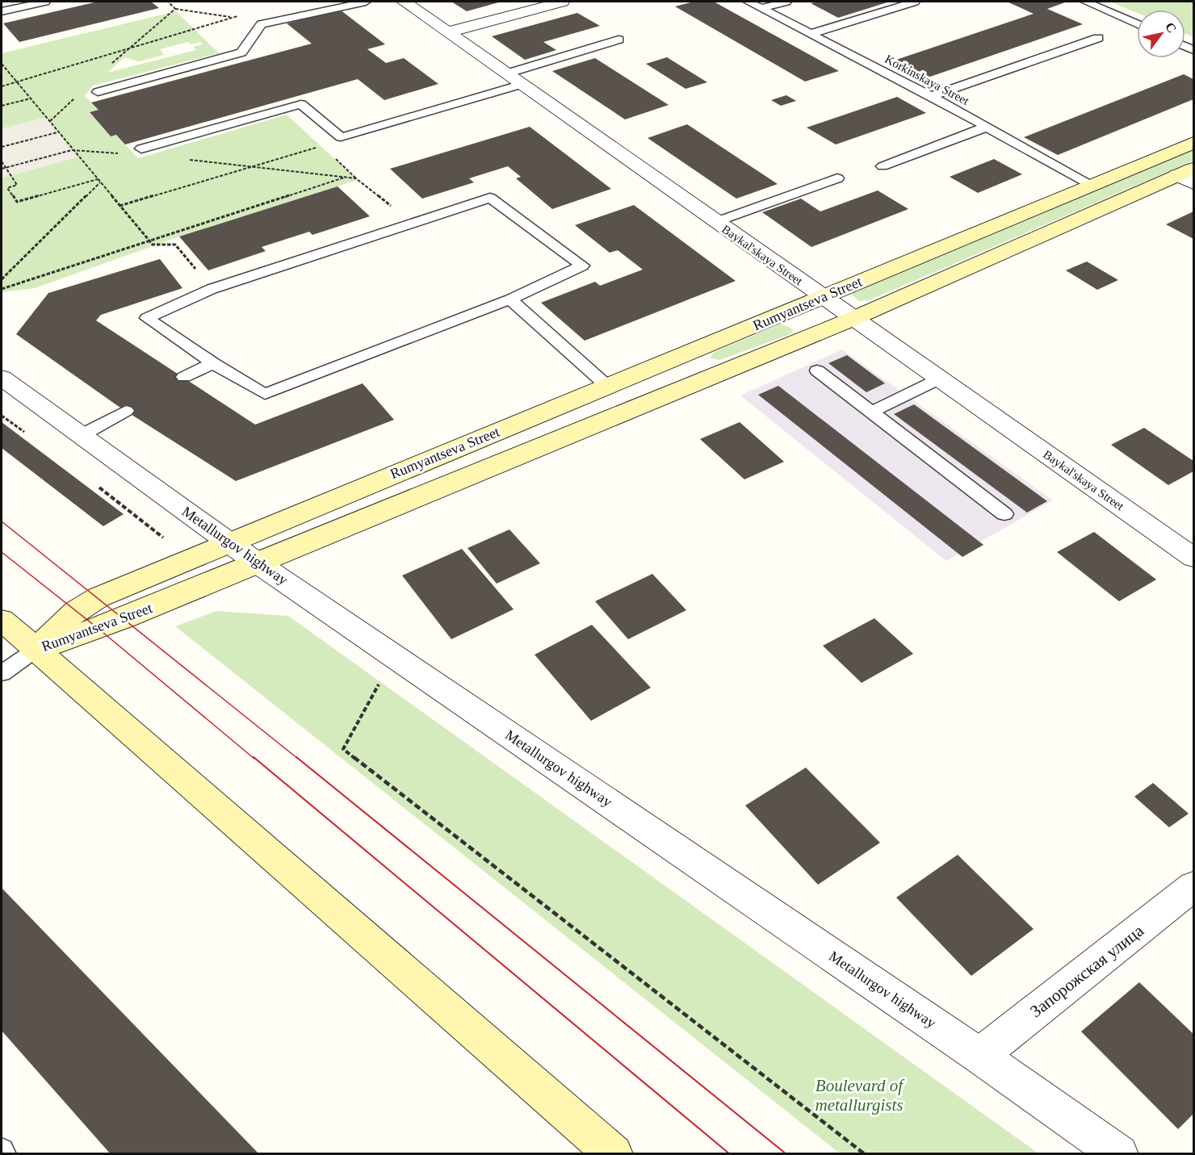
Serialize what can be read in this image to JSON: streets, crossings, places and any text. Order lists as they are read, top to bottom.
{
  "streets": {
    "main road": ["Rumyantseva Street"],
    "street": ["Baykal'skaya Street", "Metallurgov highway", "Запорожская улица"],
    "lane": ["Korkinskaya Street"]
  },
  "crossings": [
    ["Korkinskaya Street", "Rumyantseva Street"],
    ["Baykal'skaya Street", "Rumyantseva Street"],
    ["Rumyantseva Street", "Metallurgov highway"],
    ["Metallurgov highway", "Запорожская улица"]
  ],
  "parks": ["Boulevard of metallurgists"],
  "north": "top right"
}
